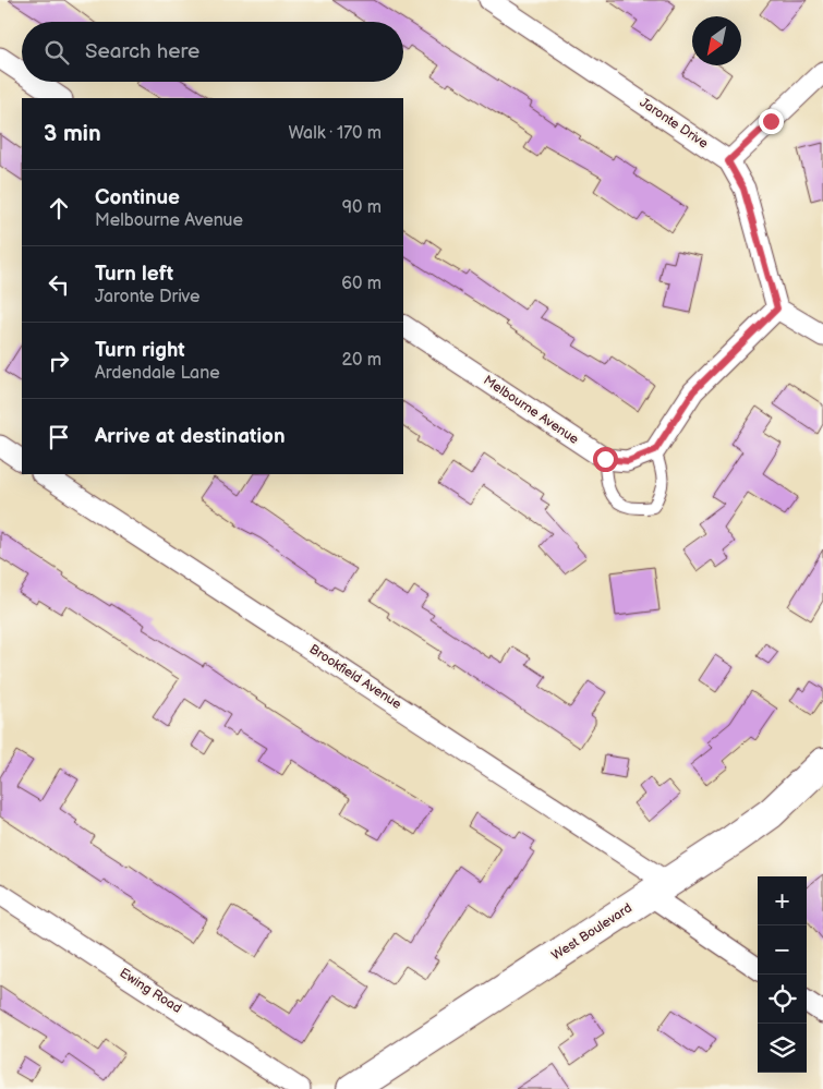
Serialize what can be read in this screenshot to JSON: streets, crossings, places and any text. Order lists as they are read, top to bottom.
{
  "streets": {
    "street": [
      "Jaronte Drive",
      "Melbourne Avenue",
      "Brookfield Avenue",
      "West Boulevard",
      "Ewing Road"
    ]
  },
  "crossings": [
    ["Brookfield Avenue", "West Boulevard"]
  ],
  "north": "bottom left",
  "page": {
    "search": "Search here",
    "heading": ["3 min", "Walk · 170 m"],
    "list": [
      ["Continue", "Melbourne Avenue", "90 m"],
      ["Turn left", "Jaronte Drive", "60 m"],
      ["Turn right", "Ardendale Lane", "20 m"],
      "Arrive at destination"
    ],
    "map_buttons": ["+", "−"]
  }
}
